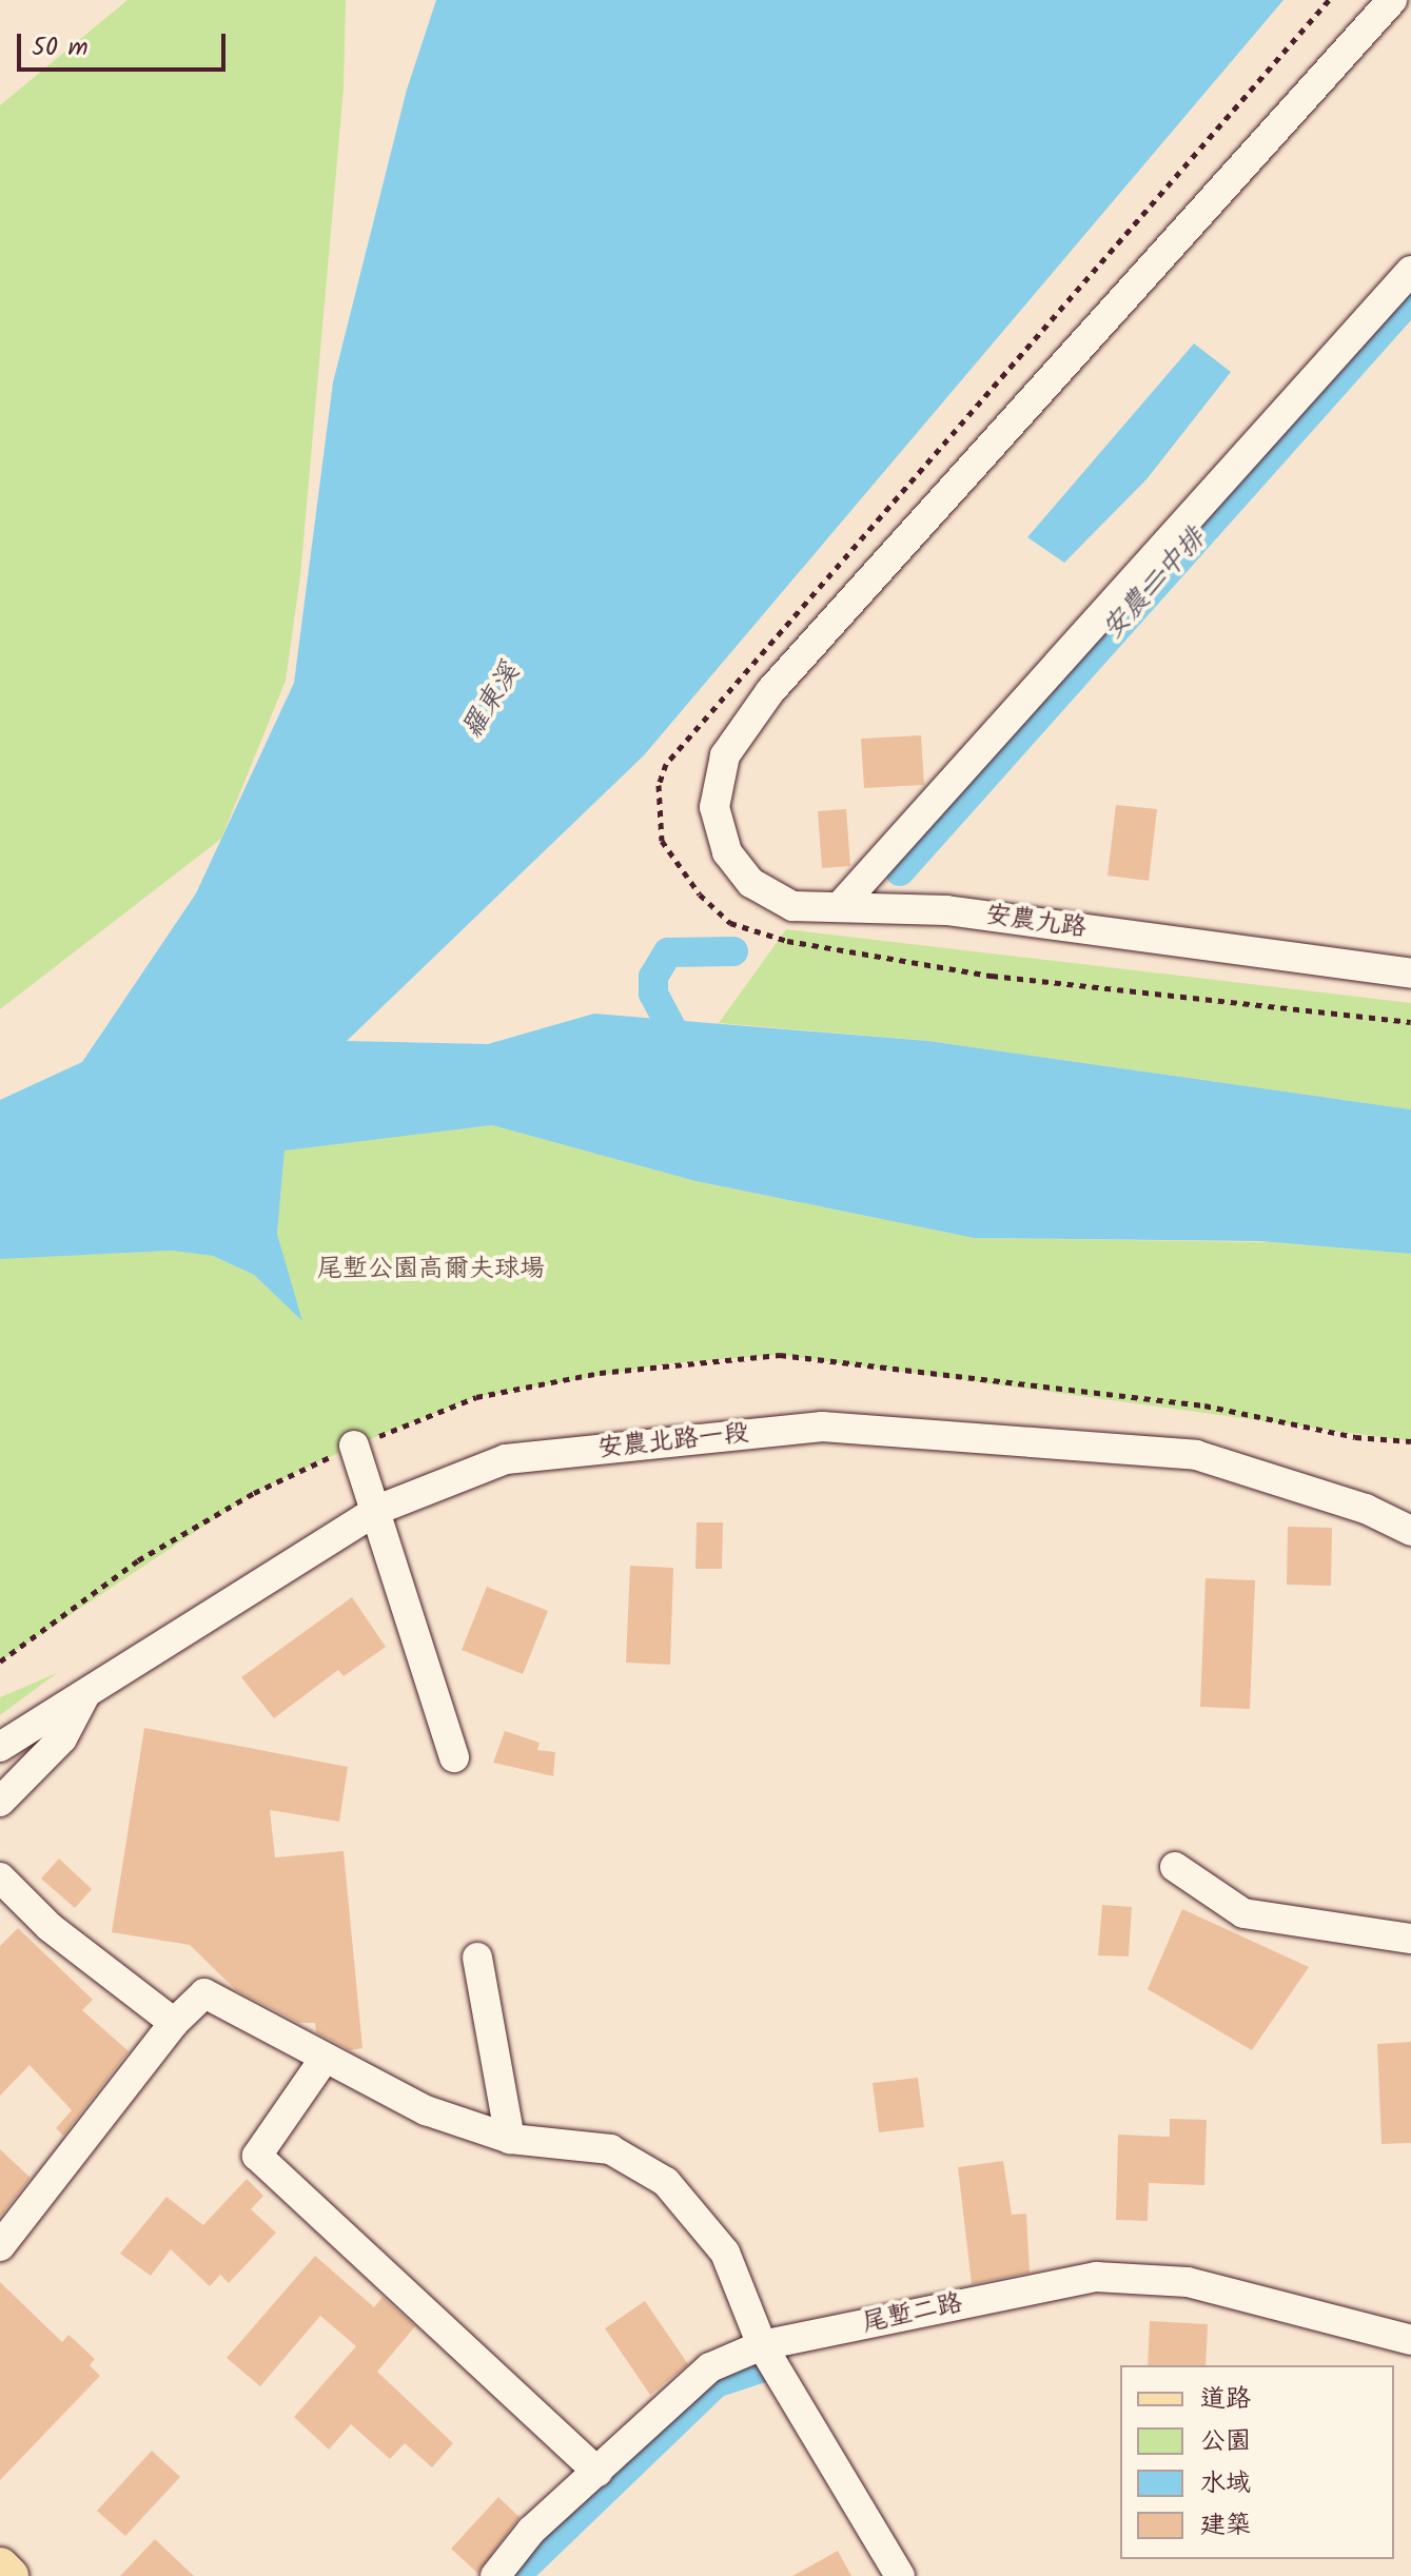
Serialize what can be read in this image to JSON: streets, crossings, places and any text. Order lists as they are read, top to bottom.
{
  "streets": {
    "street": ["安農九路", "安農北路一段", "尾塹二路"]
  },
  "water": ["安農二中排", "羅東溪"],
  "parks": ["尾塹公園高爾夫球場"],
  "legend": [
    "道路",
    "公園",
    "水域",
    "建築"
  ],
  "scale_bar": "50 m"
}
